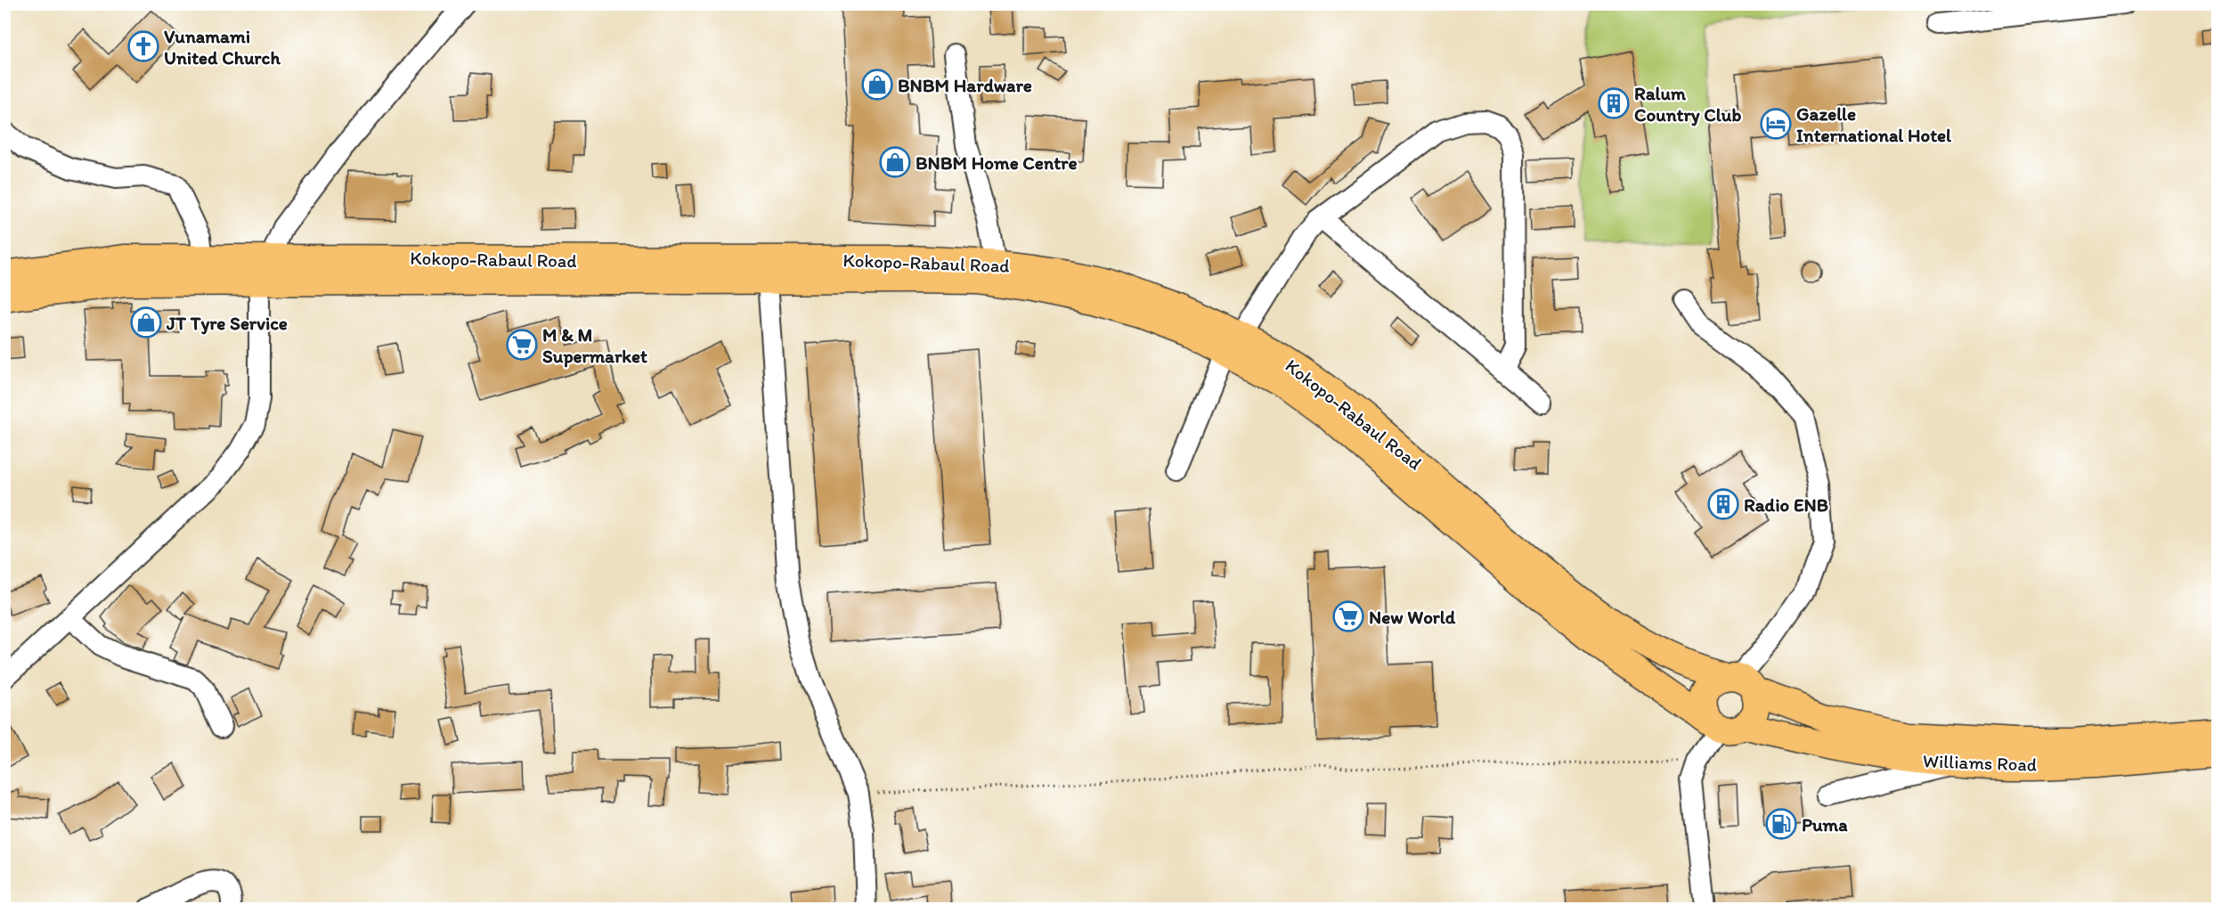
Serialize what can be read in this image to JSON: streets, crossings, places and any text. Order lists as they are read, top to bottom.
{
  "streets": {
    "main road": ["Kokopo-Rabaul Road", "Williams Road"]
  },
  "crossings": [
    ["Kokopo-Rabaul Road", "Williams Road"]
  ],
  "places": {
    "church": ["Vunamami United Church"],
    "shop": ["BNBM Hardware", "BNBM Home Centre", "JT Tyre Service"],
    "building": ["Ralum Country Club", "Radio ENB"],
    "hotel": ["Gazelle International Hotel"],
    "supermarket": ["M & M Supermarket", "New World"],
    "fuel station": ["Puma"]
  }
}
